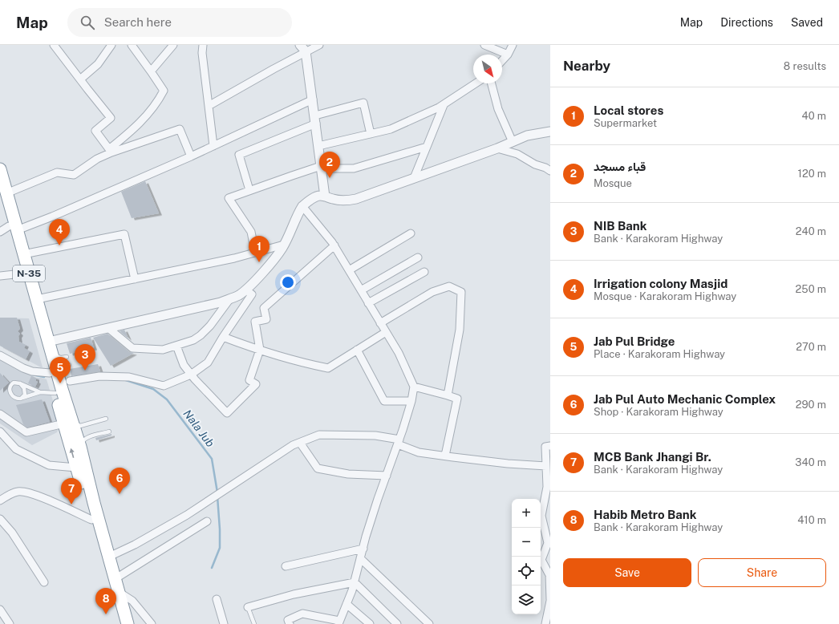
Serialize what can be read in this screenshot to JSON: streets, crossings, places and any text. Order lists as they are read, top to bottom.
{
  "streets": {
    "highway": ["N-35"]
  },
  "water": ["Nala Jub"],
  "north": "bottom right",
  "page": {
    "header": "Map",
    "search": "Search here",
    "nav": ["Map", "Directions", "Saved"],
    "heading": ["Nearby", "8 results"],
    "list": [
      {
        "mark": "1",
        "name": "Local stores",
        "note": "Supermarket",
        "value": "40 m"
      },
      {
        "mark": "2",
        "name": "قباء مسجد",
        "note": "Mosque",
        "value": "120 m"
      },
      {
        "mark": "3",
        "name": "NIB Bank",
        "note": "Bank · Karakoram Highway",
        "value": "240 m"
      },
      {
        "mark": "4",
        "name": "Irrigation colony Masjid",
        "note": "Mosque · Karakoram Highway",
        "value": "250 m"
      },
      {
        "mark": "5",
        "name": "Jab Pul Bridge",
        "note": "Place · Karakoram Highway",
        "value": "270 m"
      },
      {
        "mark": "6",
        "name": "Jab Pul Auto Mechanic Complex",
        "note": "Shop · Karakoram Highway",
        "value": "290 m"
      },
      {
        "mark": "7",
        "name": "MCB Bank Jhangi Br.",
        "note": "Bank · Karakoram Highway",
        "value": "340 m"
      },
      {
        "mark": "8",
        "name": "Habib Metro Bank",
        "note": "Bank · Karakoram Highway",
        "value": "410 m"
      }
    ],
    "pins": [
      "2",
      "4",
      "1",
      "3",
      "5",
      "6",
      "7",
      "8"
    ],
    "map_buttons": ["+", "−"],
    "buttons": ["Save", "Share"]
  }
}
